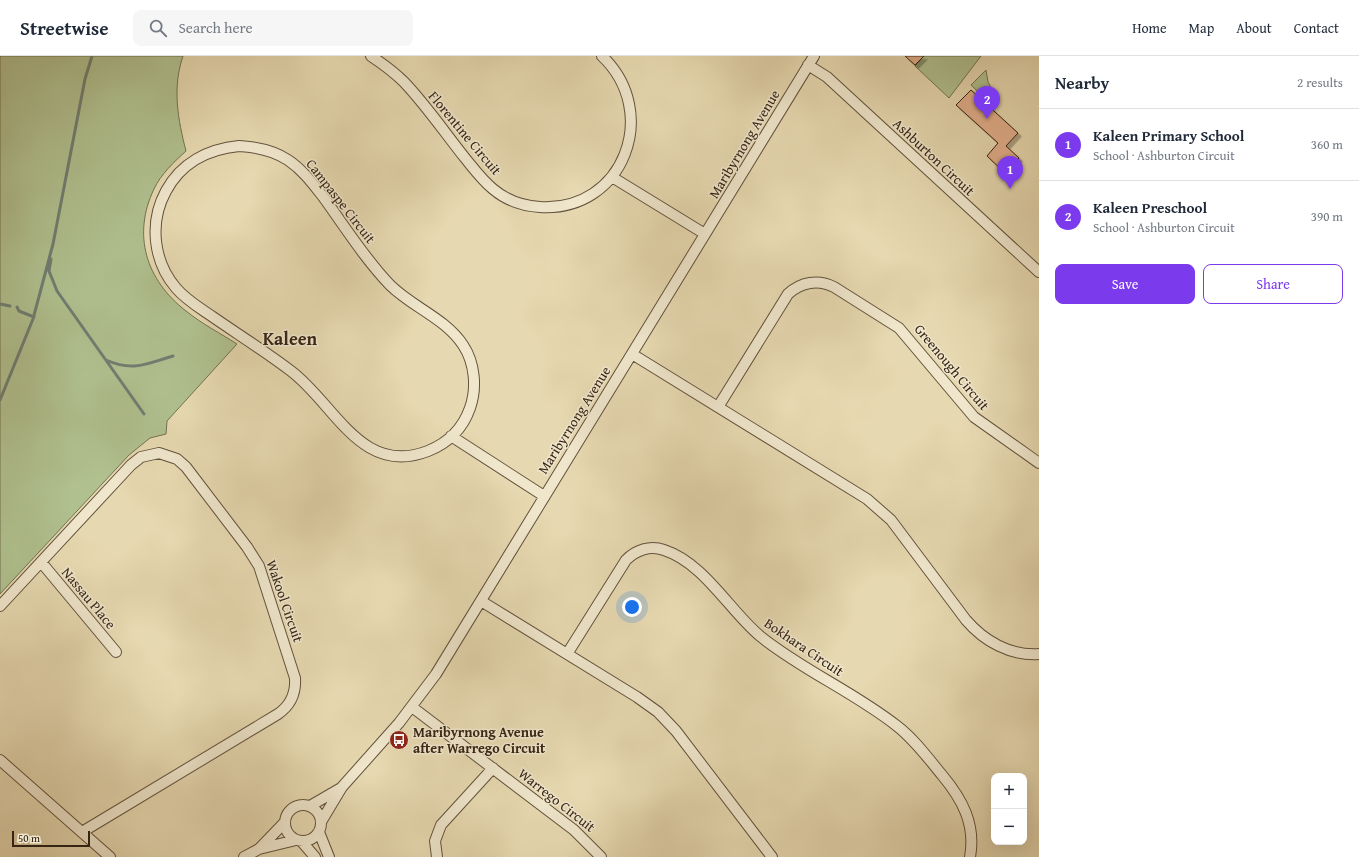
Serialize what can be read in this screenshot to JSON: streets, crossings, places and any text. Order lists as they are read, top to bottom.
{
  "streets": {
    "street": [
      "Florentine Circuit",
      "Maribyrnong Avenue",
      "Ashburton Circuit",
      "Campaspe Circuit",
      "Greenough Circuit",
      "Nassau Place",
      "Wakool Circuit",
      "Bokhara Circuit",
      "Warrego Circuit"
    ]
  },
  "crossings": [
    ["Maribyrnong Avenue", "Ashburton Circuit"],
    ["Maribyrnong Avenue", "Warrego Circuit"],
    ["Nassau Place", "Wakool Circuit"]
  ],
  "districts": ["Kaleen"],
  "places": {
    "bus stop": ["Maribyrnong Avenue after Warrego Circuit"]
  },
  "scale_bar": "50 m",
  "page": {
    "header": "Streetwise",
    "search": "Search here",
    "nav": [
      "Home",
      "Map",
      "About",
      "Contact"
    ],
    "heading": ["Nearby", "2 results"],
    "pins": ["2", "1"],
    "list": [
      {
        "mark": "1",
        "name": "Kaleen Primary School",
        "note": "School · Ashburton Circuit",
        "value": "360 m"
      },
      {
        "mark": "2",
        "name": "Kaleen Preschool",
        "note": "School · Ashburton Circuit",
        "value": "390 m"
      }
    ],
    "buttons": ["Save", "Share"],
    "map_buttons": ["+", "−"],
    "scale": "50 m"
  }
}
